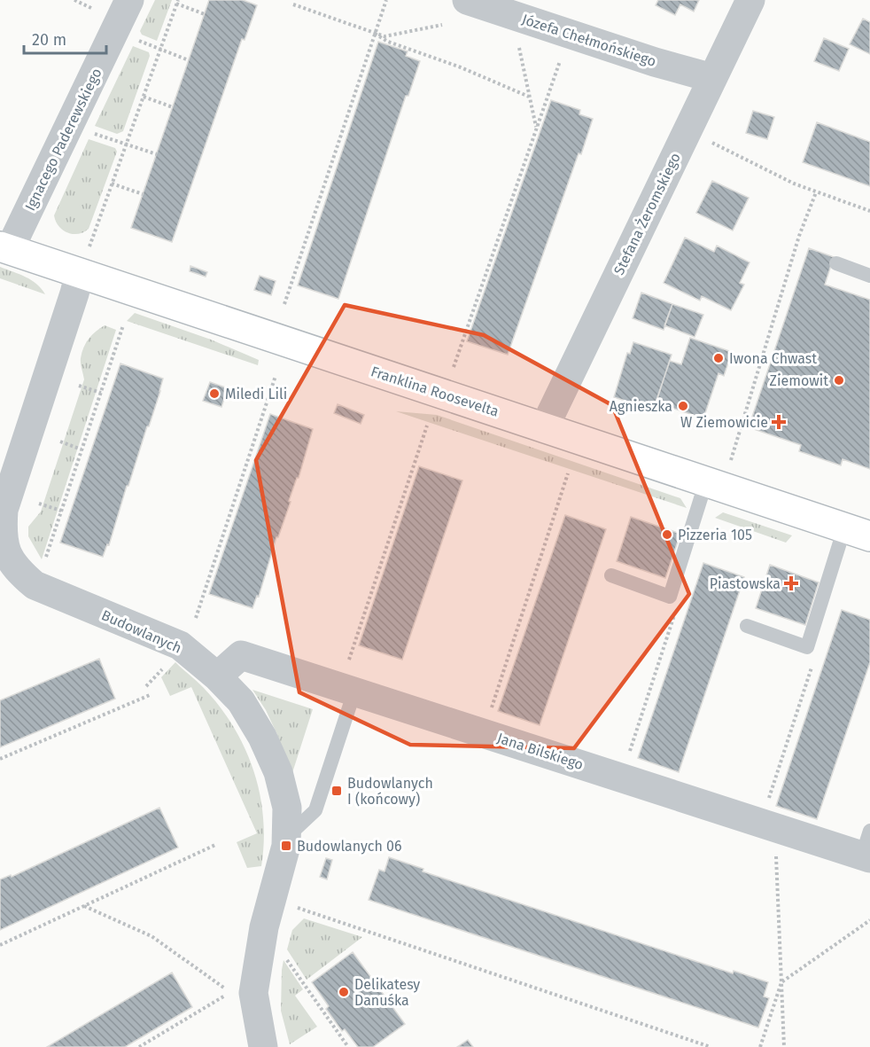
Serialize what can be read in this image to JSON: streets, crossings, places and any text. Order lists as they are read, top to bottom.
{
  "streets": {
    "street": [
      "Józefa Chełmońskiego",
      "Ignacego Paderewskiego",
      "Stefana Żeromskiego",
      "Franklina Roosevelta",
      "Budowlanych",
      "Jana Bilskiego"
    ]
  },
  "crossings": [
    ["Józefa Chełmońskiego", "Stefana Żeromskiego"],
    ["Ignacego Paderewskiego", "Franklina Roosevelta"],
    ["Stefana Żeromskiego", "Franklina Roosevelta"],
    ["Franklina Roosevelta", "Budowlanych"],
    ["Budowlanych", "Jana Bilskiego"]
  ],
  "places": {
    "other": [
      "Iwona Chwast",
      "Ziemowit",
      "Miledi Lili",
      "Agnieszka",
      "Pizzeria 105",
      "Delikatesy Danuśka"
    ],
    "health": ["W Ziemowicie", "Piastowska"],
    "transit": ["Budowlanych I (końcowy)", "Budowlanych 06"]
  },
  "scale_bar": "20 m"
}
